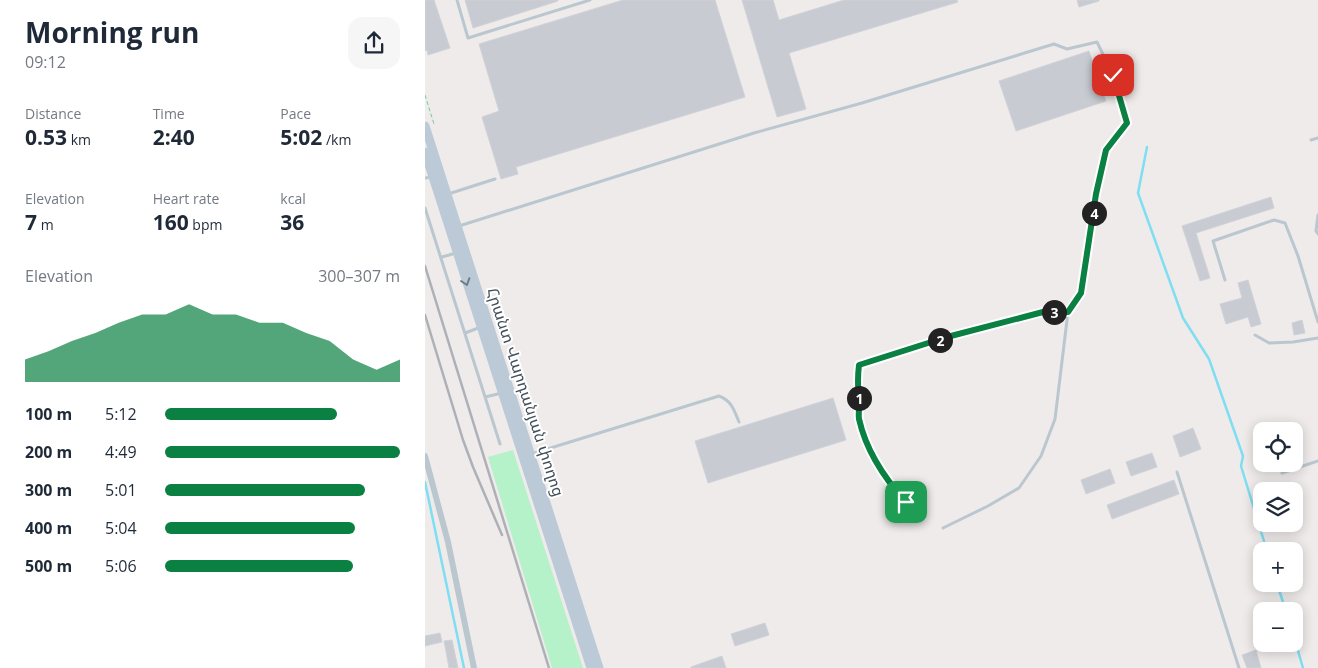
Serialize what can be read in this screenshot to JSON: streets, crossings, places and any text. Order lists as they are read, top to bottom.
{
  "streets": {
    "main road": ["Հրանտ Վարդանյան փողոց"]
  },
  "page": {
    "heading": ["Morning run", "09:12"],
    "stats": [
      ["Distance", "0.53 km"],
      ["Time", "2:40"],
      ["Pace", "5:02 /km"],
      ["Elevation", "7 m"],
      ["Heart rate", "160 bpm"],
      ["kcal", "36"]
    ],
    "pins": [
      "4",
      "3",
      "2",
      "1"
    ],
    "chart": ["Elevation", "300–307 m"],
    "list": [
      {
        "name": "100 m",
        "note": "5:12"
      },
      {
        "name": "200 m",
        "note": "4:49"
      },
      {
        "name": "300 m",
        "note": "5:01"
      },
      {
        "name": "400 m",
        "note": "5:04"
      },
      {
        "name": "500 m",
        "note": "5:06"
      }
    ],
    "map_buttons": ["+", "−"]
  }
}
